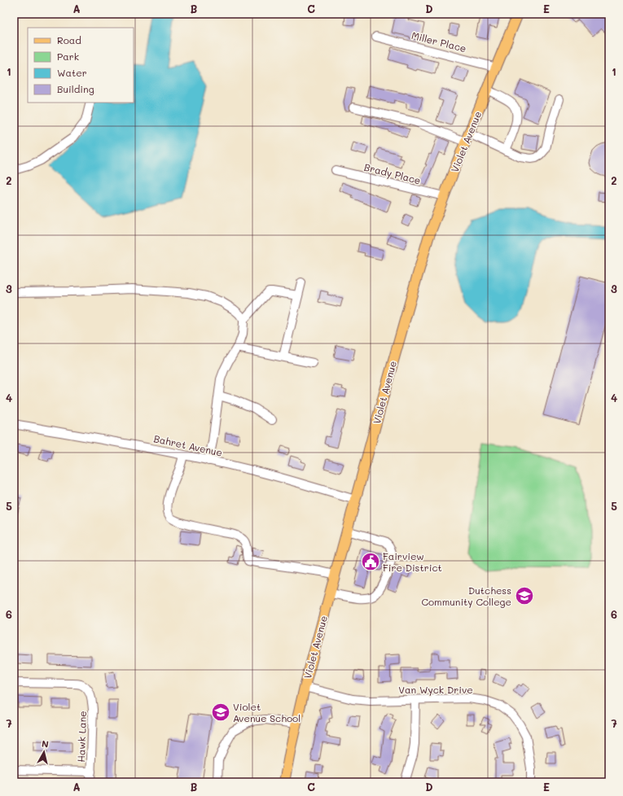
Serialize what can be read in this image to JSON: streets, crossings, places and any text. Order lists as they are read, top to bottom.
{
  "streets": {
    "main road": ["Violet Avenue"],
    "street": [
      "Miller Place",
      "Brady Place",
      "Bahret Avenue",
      "Van Wyck Drive",
      "Hawk Lane"
    ]
  },
  "crossings": [
    ["Miller Place", "Violet Avenue"],
    ["Violet Avenue", "Brady Place"],
    ["Violet Avenue", "Bahret Avenue"],
    ["Violet Avenue", "Van Wyck Drive"]
  ],
  "places": {
    "public building": ["Fairview Fire District"],
    "school or university": ["Dutchess Community College", "Violet Avenue School"]
  },
  "legend": [
    "Road",
    "Park",
    "Water",
    "Building"
  ],
  "north": "top",
  "grid": {
    "columns": [
      "A",
      "B",
      "C",
      "D",
      "E"
    ],
    "rows": [
      "1",
      "2",
      "3",
      "4",
      "5",
      "6",
      "7"
    ]
  }
}
